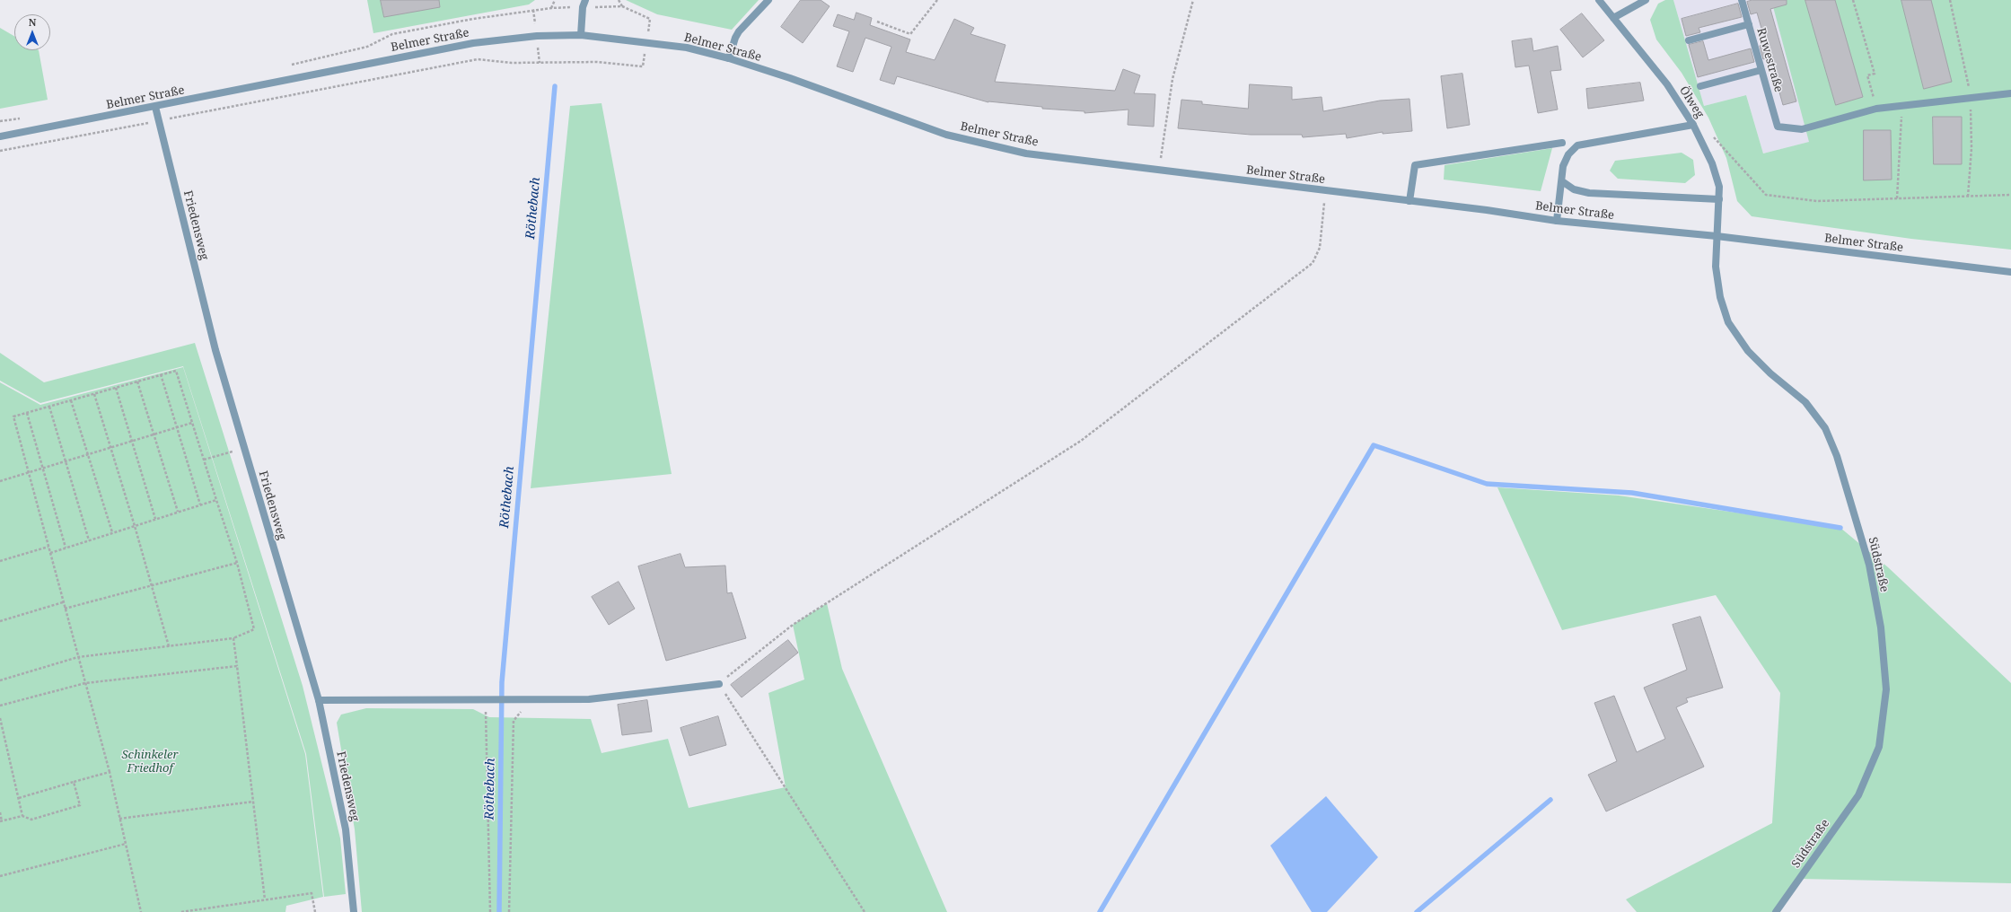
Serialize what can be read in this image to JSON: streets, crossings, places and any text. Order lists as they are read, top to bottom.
{
  "streets": {
    "street": [
      "Belmer Straße",
      "Ruwestraße",
      "Ölweg",
      "Friedensweg",
      "Südstraße"
    ]
  },
  "crossings": [
    ["Belmer Straße", "Ölweg"],
    ["Belmer Straße", "Friedensweg"],
    ["Belmer Straße", "Südstraße"],
    ["Ölweg", "Südstraße"]
  ],
  "water": ["Röthebach"],
  "parks": ["Schinkeler Friedhof"],
  "north": "top"
}
